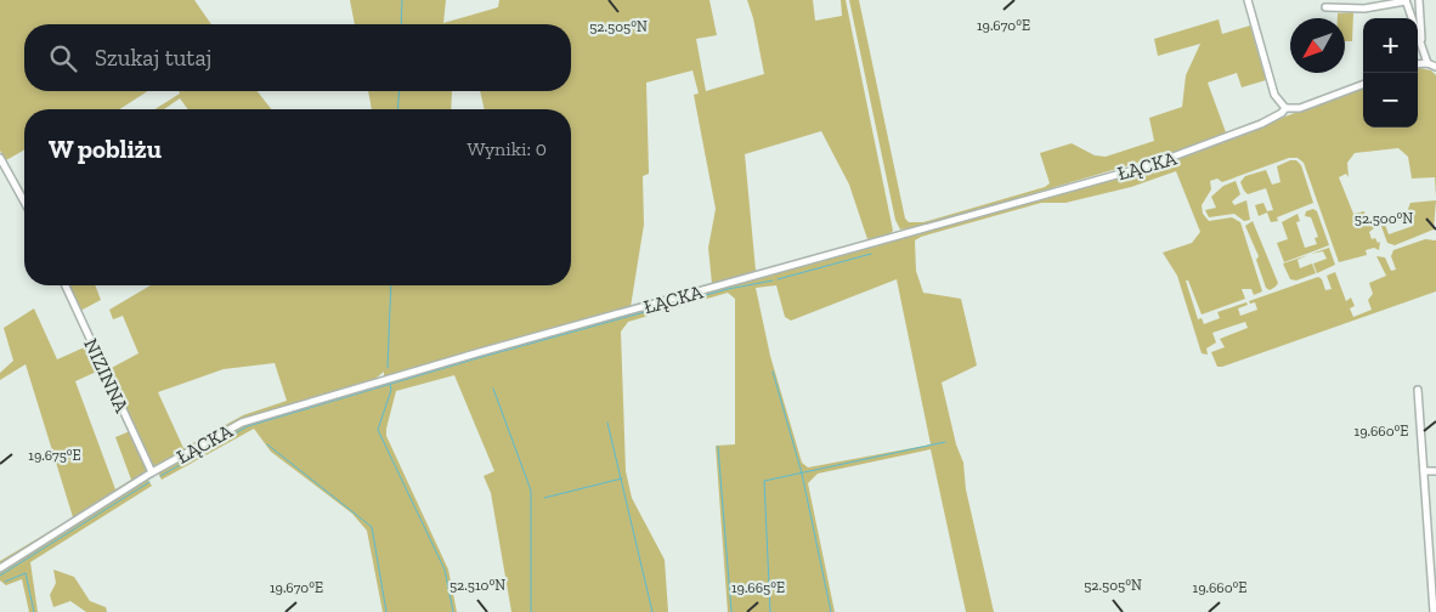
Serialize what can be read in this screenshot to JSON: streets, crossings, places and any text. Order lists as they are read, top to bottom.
{
  "streets": {
    "street": ["ŁĄCKA", "NIZINNA"]
  },
  "crossings": [
    ["ŁĄCKA", "NIZINNA"]
  ],
  "north": "bottom left",
  "page": {
    "map_buttons": ["+", "−"],
    "search": "Szukaj tutaj",
    "heading": ["W pobliżu", "Wyniki: 0"]
  },
  "coordinates": [
    "19.670°E",
    "52.505°N",
    "52.500°N",
    "19.660°E",
    "19.675°E",
    "52.510°N",
    "19.665°E"
  ]
}
